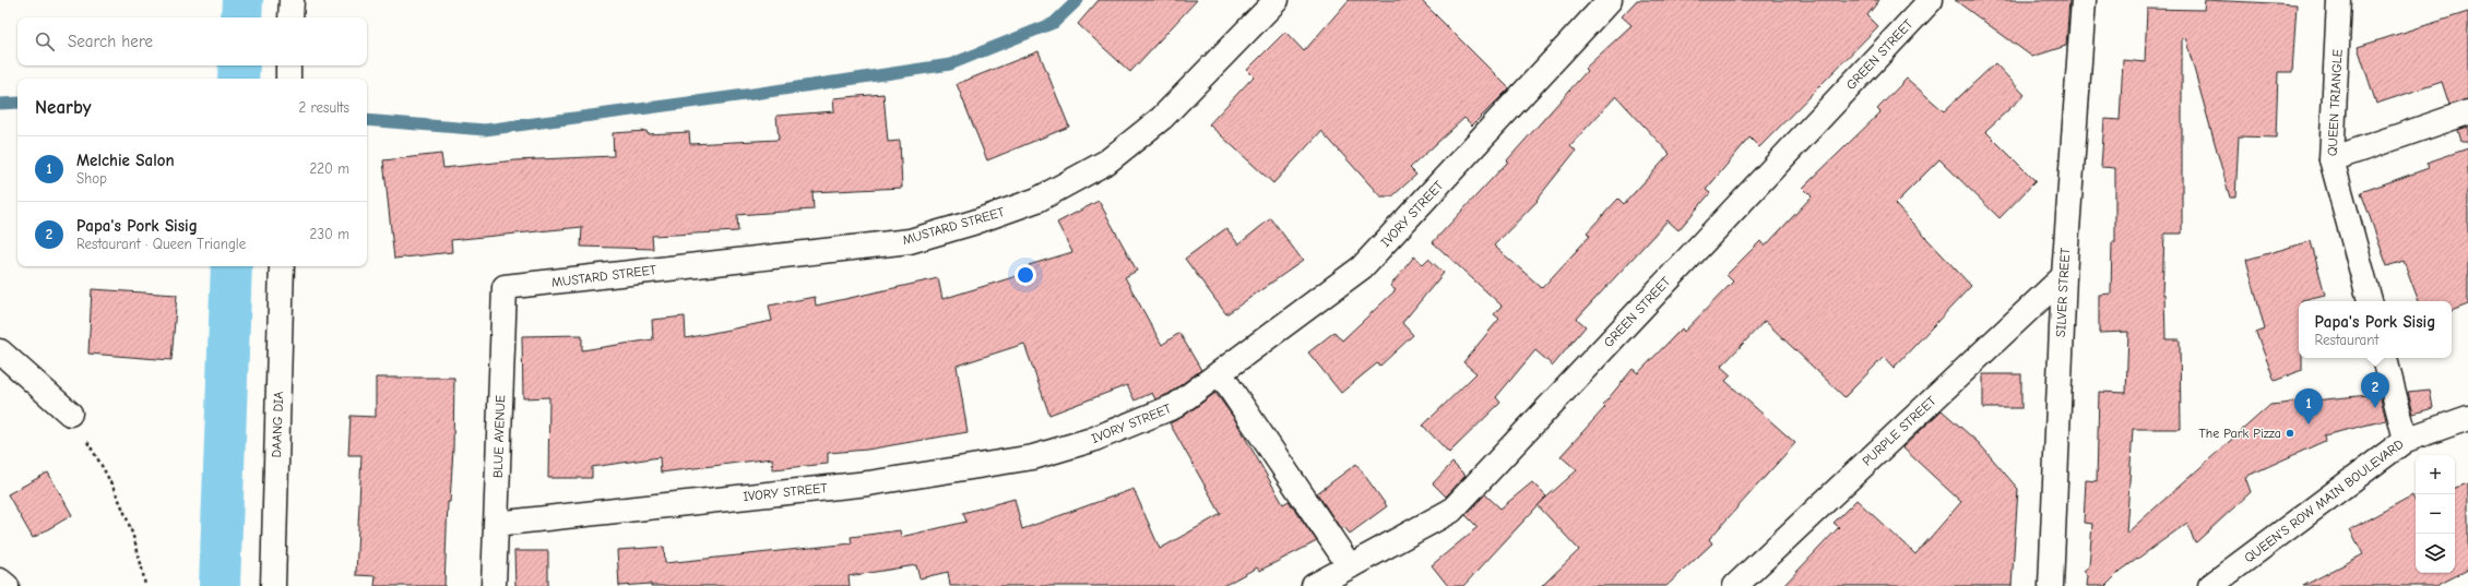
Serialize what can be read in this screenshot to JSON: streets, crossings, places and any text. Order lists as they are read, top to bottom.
{
  "streets": {
    "street": [
      "GREEN STREET",
      "QUEEN TRIANGLE",
      "IVORY STREET",
      "MUSTARD STREET",
      "SILVER STREET",
      "DAANG DIA",
      "PURPLE STREET",
      "BLUE AVENUE",
      "QUEEN'S ROW MAIN BOULEVARD"
    ]
  },
  "crossings": [
    ["IVORY STREET", "BLUE AVENUE"],
    ["MUSTARD STREET", "BLUE AVENUE"],
    ["SILVER STREET", "PURPLE STREET"]
  ],
  "places": ["The Park Pizza"],
  "page": {
    "search": "Search here",
    "heading": ["Nearby", "2 results"],
    "list": [
      {
        "mark": "1",
        "name": "Melchie Salon",
        "note": "Shop",
        "value": "220 m"
      },
      {
        "mark": "2",
        "name": "Papa's Pork Sisig",
        "note": "Restaurant · Queen Triangle",
        "value": "230 m"
      }
    ],
    "popup": ["Papa's Pork Sisig", "Restaurant"],
    "pins": ["2", "1"],
    "map_buttons": ["+", "−"]
  }
}
